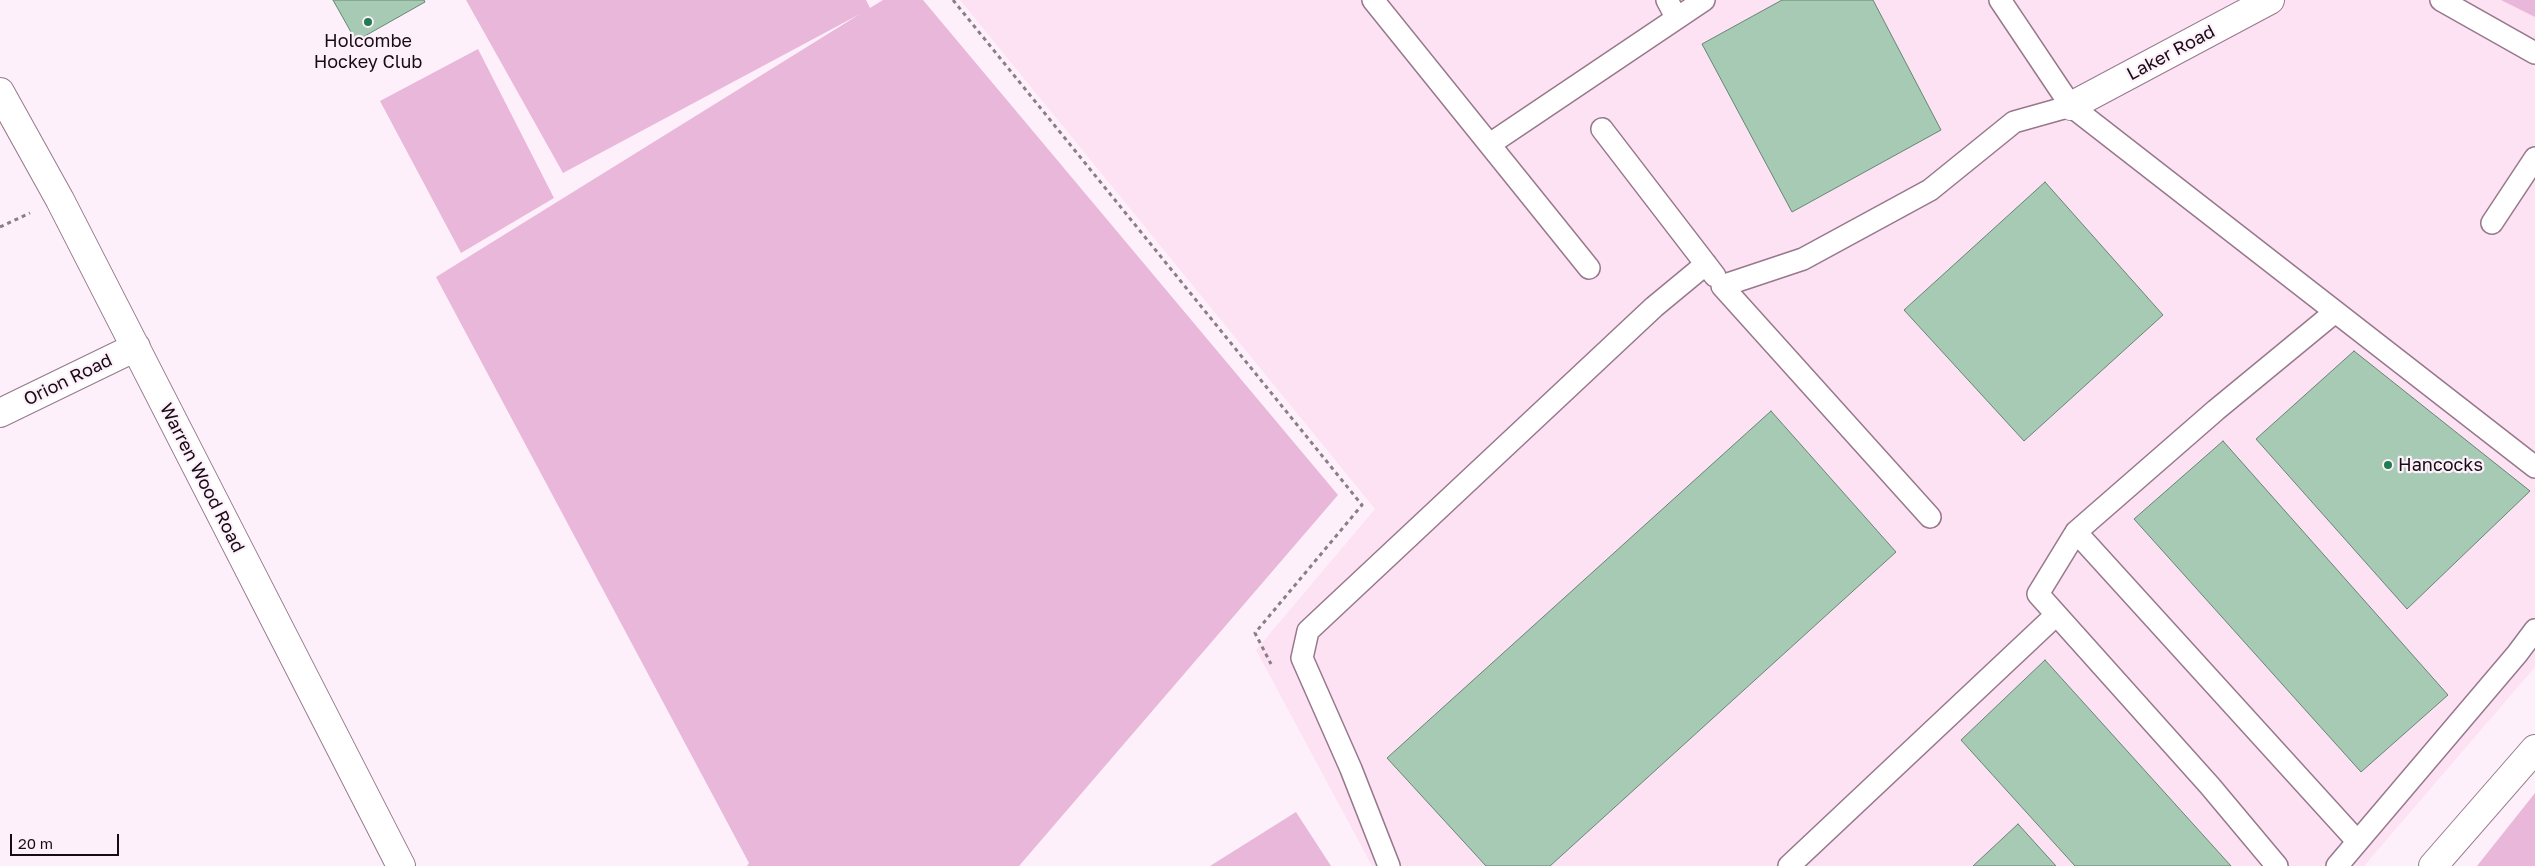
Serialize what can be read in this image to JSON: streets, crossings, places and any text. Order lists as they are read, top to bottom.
{
  "streets": {
    "street": ["Laker Road", "Orion Road", "Warren Wood Road"]
  },
  "crossings": [
    ["Orion Road", "Warren Wood Road"]
  ],
  "places": ["Holcombe Hockey Club", "Hancocks"],
  "scale_bar": "20 m"
}
